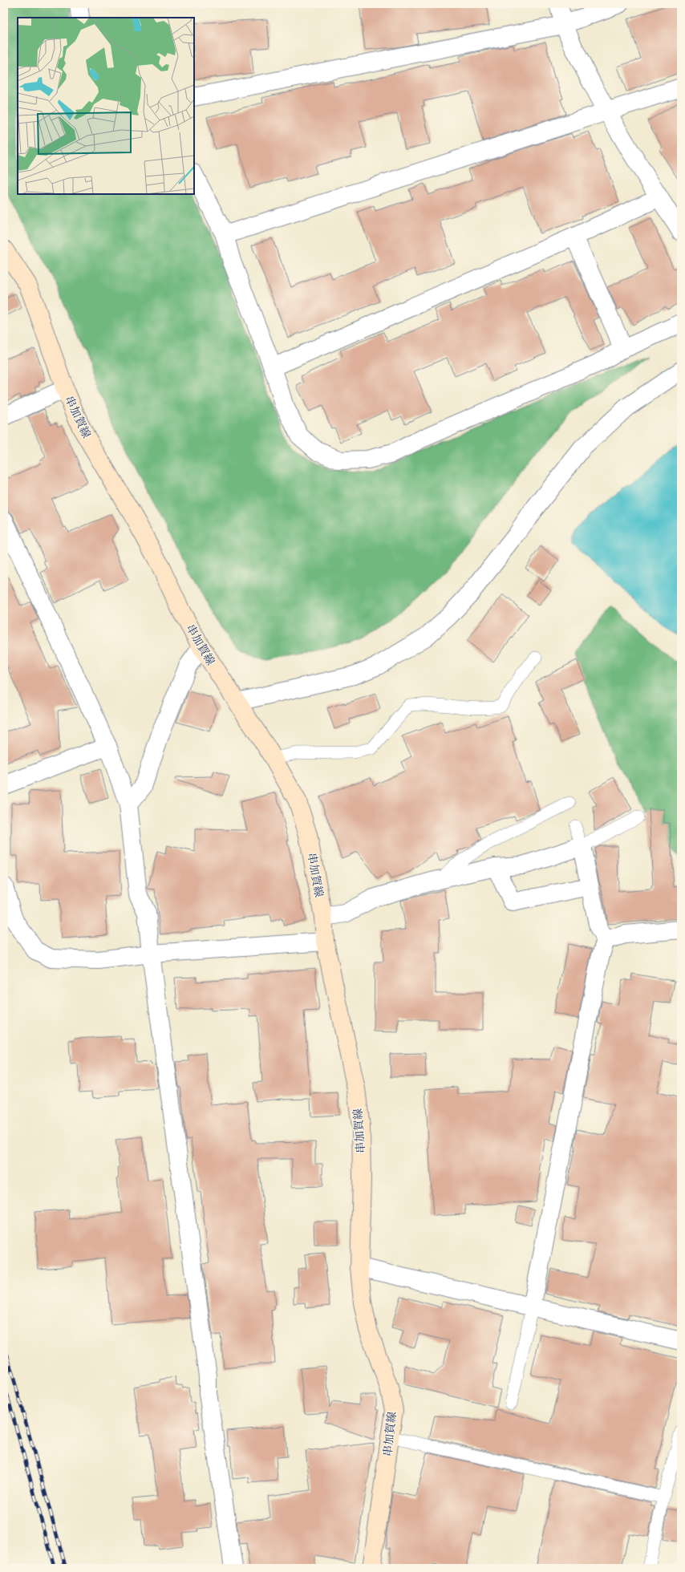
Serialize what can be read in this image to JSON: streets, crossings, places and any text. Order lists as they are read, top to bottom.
{
  "streets": {
    "main road": ["串加賀線"]
  }
}
